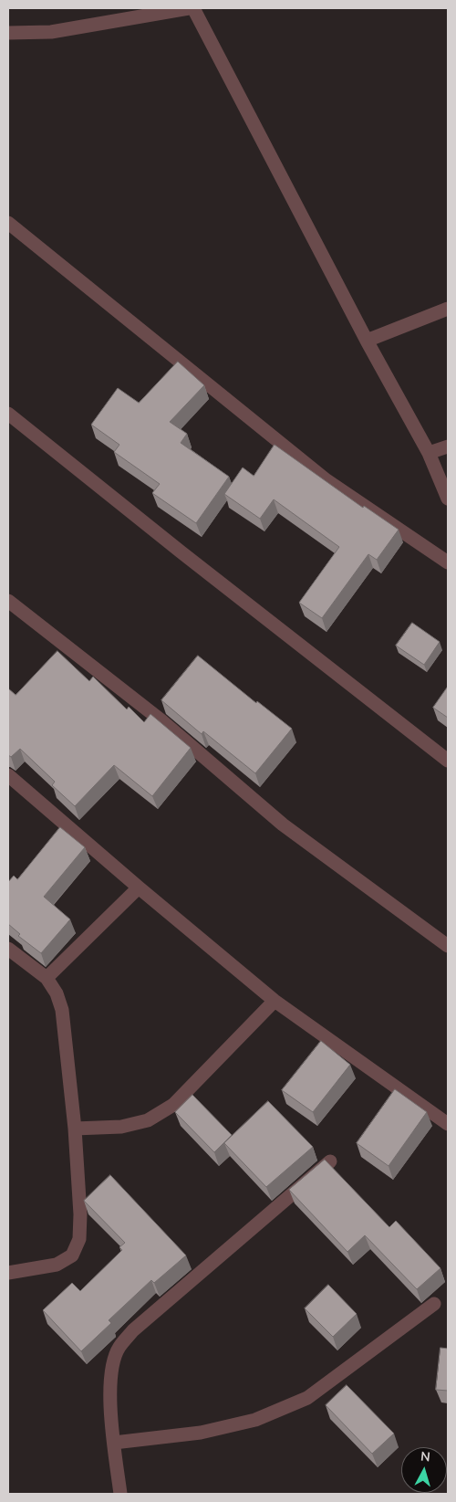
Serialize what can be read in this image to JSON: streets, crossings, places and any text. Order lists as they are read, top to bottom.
{
  "north": "top"
}
